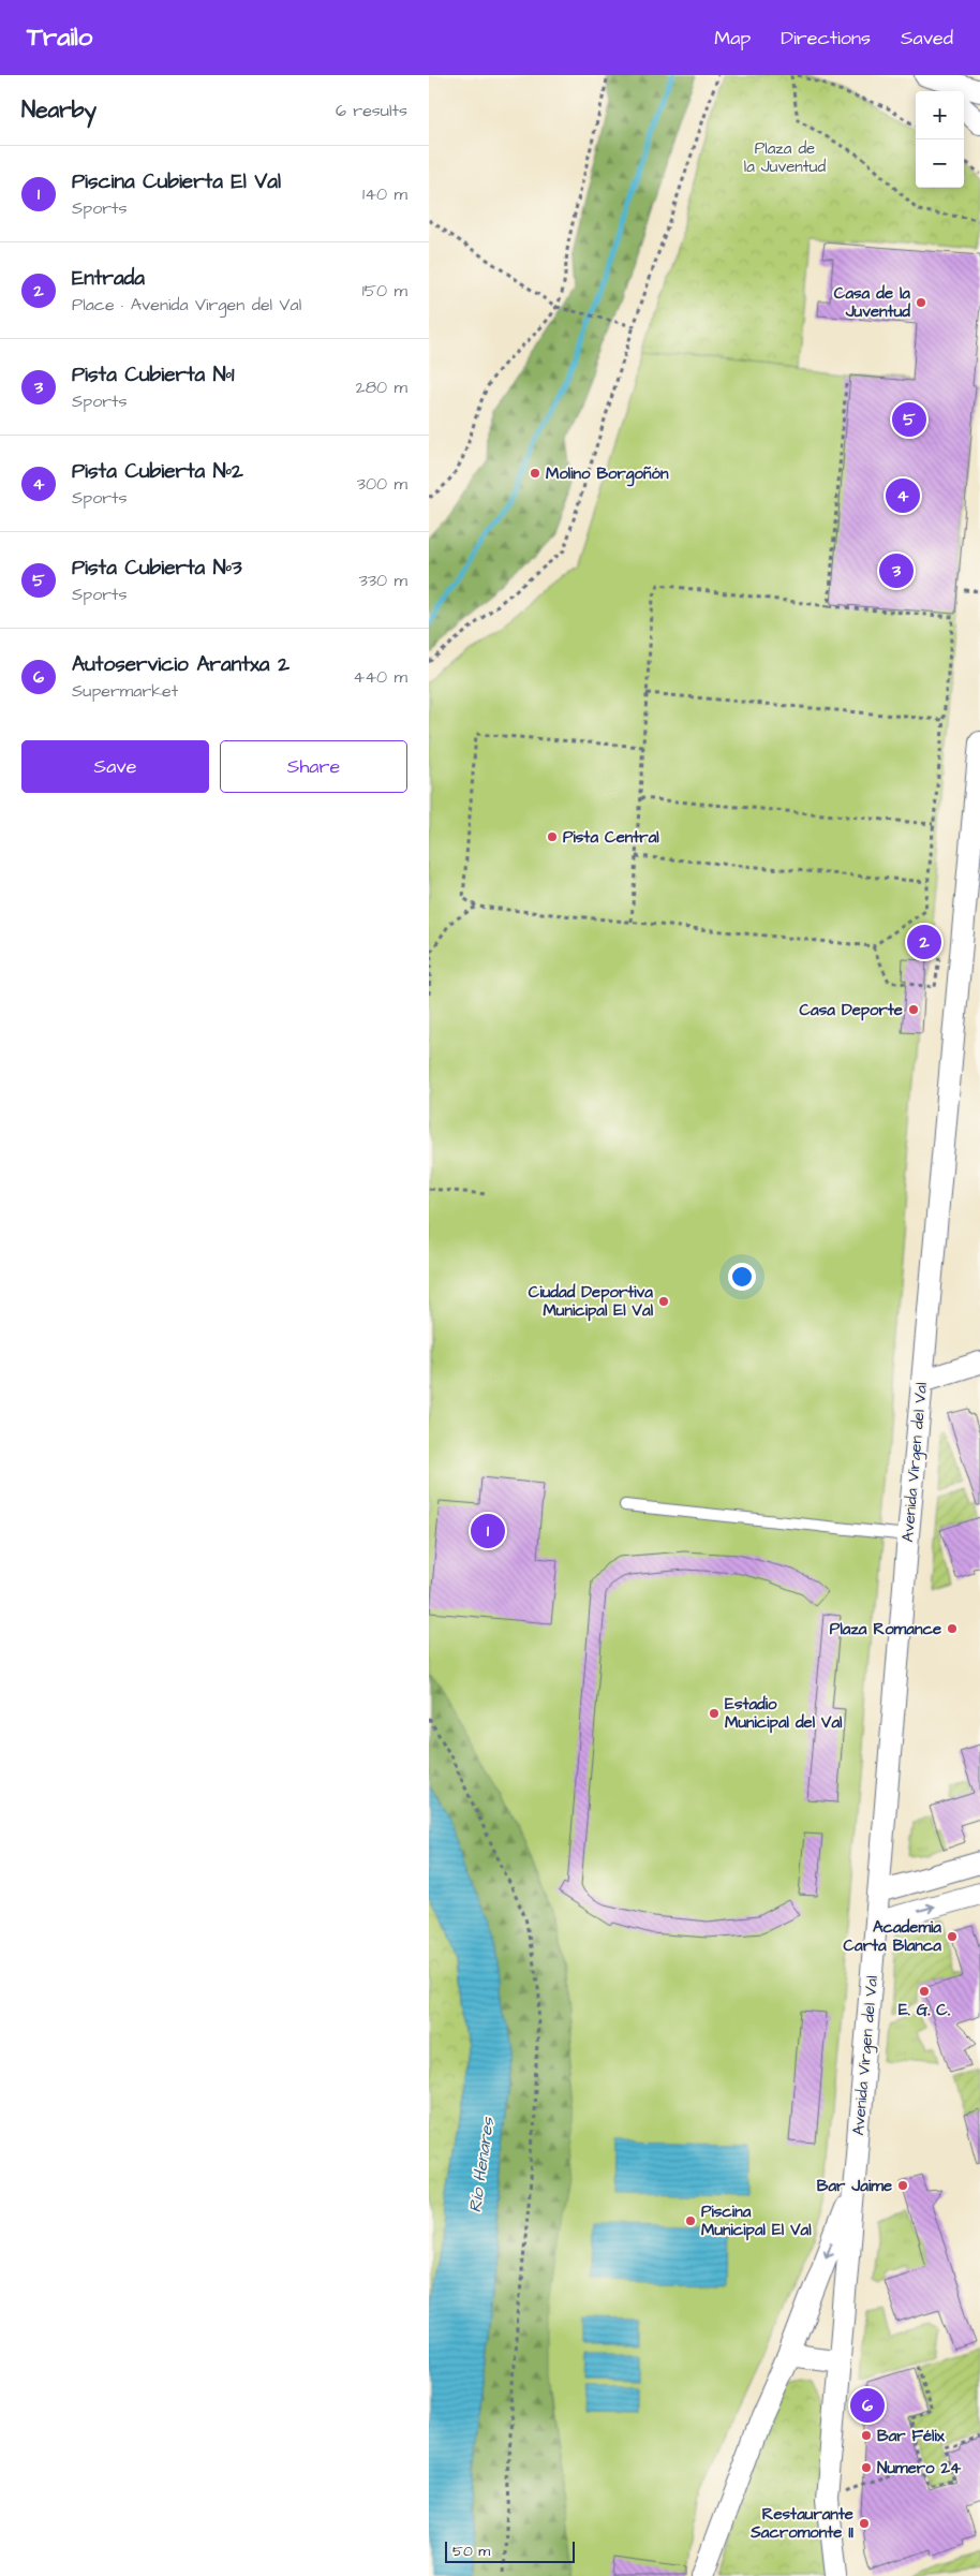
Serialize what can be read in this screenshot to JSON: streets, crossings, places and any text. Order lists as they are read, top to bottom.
{
  "streets": {
    "street": ["Avenida Virgen del Val"]
  },
  "water": ["Río Henares"],
  "parks": ["Plaza de la Juventud"],
  "places": [
    "Casa de la Juventud",
    "Molino Borgoñón",
    "Pista Central",
    "Casa Deporte",
    "Ciudad Deportiva Municipal El Val",
    "Plaza Romance",
    "Estadio Municipal del Val",
    "Academia Carta Blanca",
    "E. G. C.",
    "Bar Jaime",
    "Piscina Municipal El Val",
    "Bar Félix",
    "Numero 24",
    "Restaurante Sacromonte II"
  ],
  "scale_bar": "50 m",
  "page": {
    "header": "Trailo",
    "nav": ["Map", "Directions", "Saved"],
    "heading": ["Nearby", "6 results"],
    "map_buttons": ["+", "−"],
    "list": [
      {
        "mark": "1",
        "name": "Piscina Cubierta El Val",
        "note": "Sports",
        "value": "140 m"
      },
      {
        "mark": "2",
        "name": "Entrada",
        "note": "Place · Avenida Virgen del Val",
        "value": "150 m"
      },
      {
        "mark": "3",
        "name": "Pista Cubierta Nº1",
        "note": "Sports",
        "value": "280 m"
      },
      {
        "mark": "4",
        "name": "Pista Cubierta Nº2",
        "note": "Sports",
        "value": "300 m"
      },
      {
        "mark": "5",
        "name": "Pista Cubierta Nº3",
        "note": "Sports",
        "value": "330 m"
      },
      {
        "mark": "6",
        "name": "Autoservicio Arantxa 2",
        "note": "Supermarket",
        "value": "440 m"
      }
    ],
    "pins": [
      "5",
      "4",
      "3",
      "2",
      "1",
      "6"
    ],
    "buttons": ["Save", "Share"],
    "scale": "50 m"
  }
}
